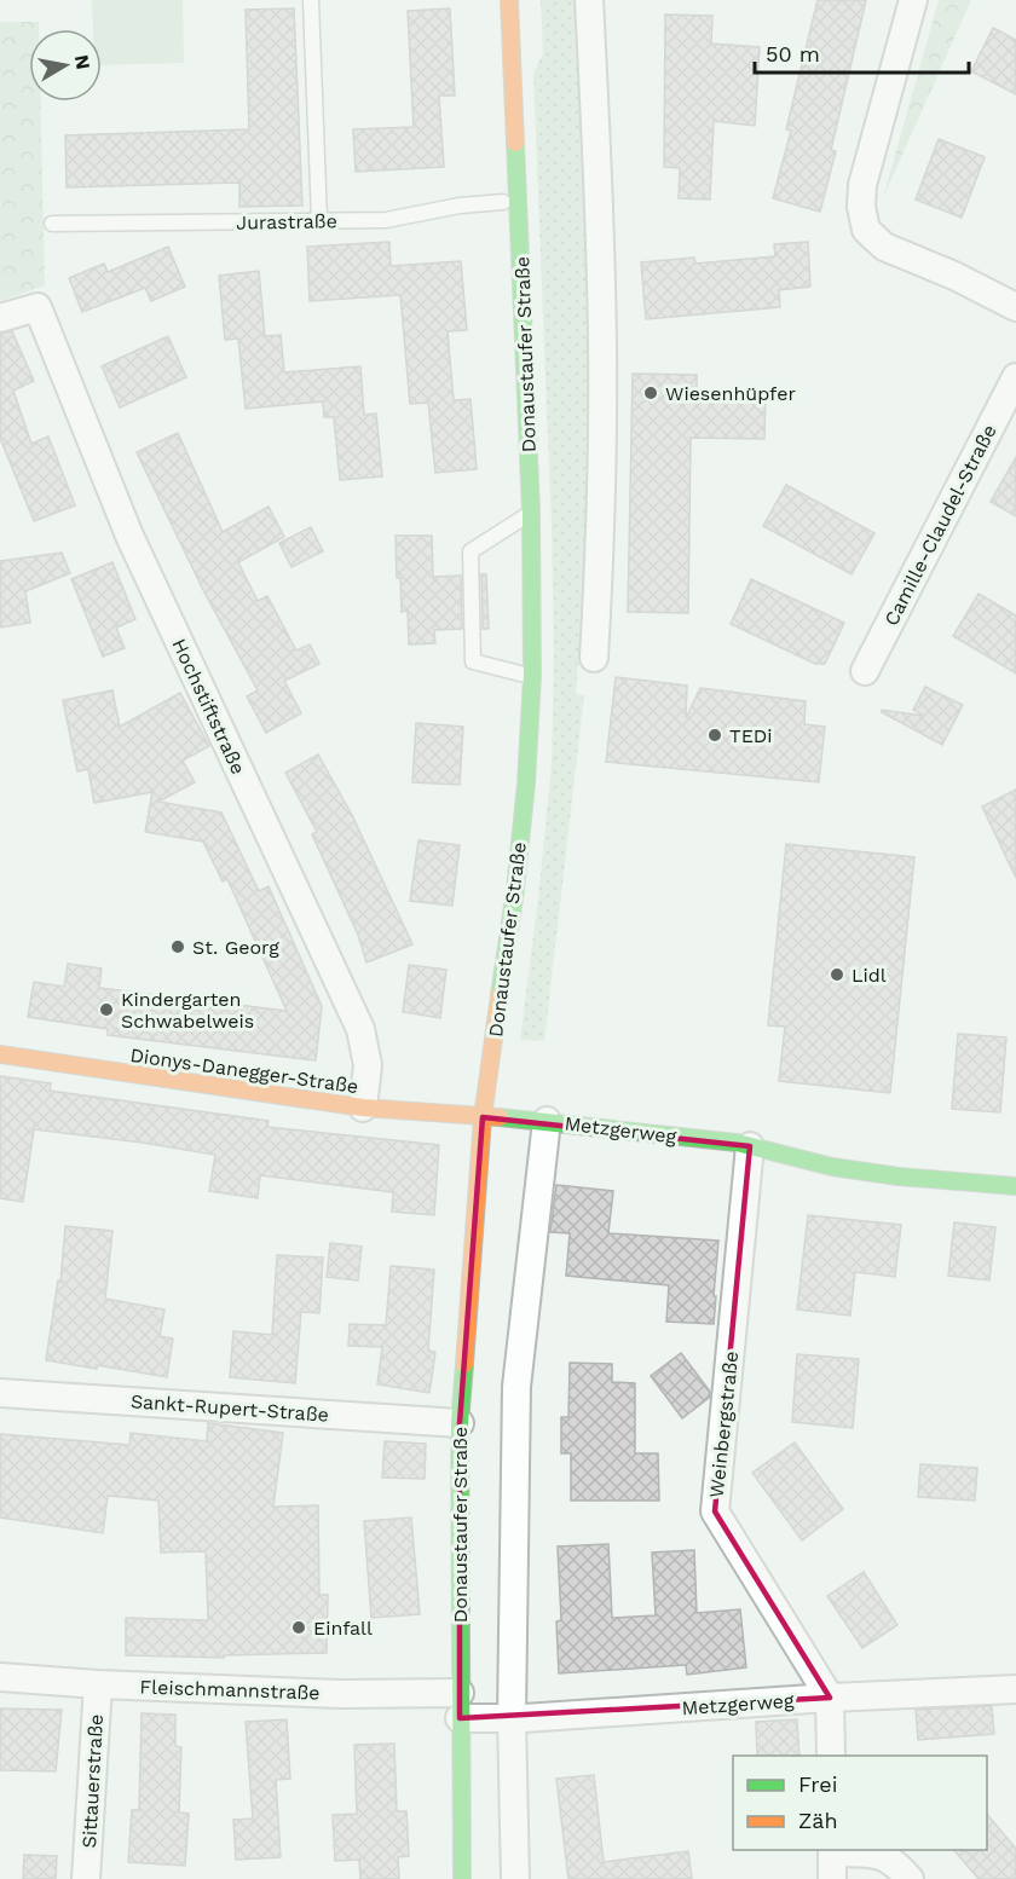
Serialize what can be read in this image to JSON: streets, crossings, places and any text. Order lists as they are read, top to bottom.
{
  "streets": {
    "main road": ["Donaustaufer Straße", "Dionys-Danegger-Straße", "Metzgerweg"],
    "street": [
      "Camille-Claudel-Straße",
      "Hochstiftstraße",
      "Sankt-Rupert-Straße",
      "Weinbergstraße",
      "Fleischmannstraße",
      "Sittauerstraße"
    ],
    "lane": ["Jurastraße"]
  },
  "crossings": [
    ["Jurastraße", "Donaustaufer Straße"],
    ["Donaustaufer Straße", "Dionys-Danegger-Straße"],
    ["Donaustaufer Straße", "Metzgerweg"],
    ["Donaustaufer Straße", "Sankt-Rupert-Straße"],
    ["Donaustaufer Straße", "Fleischmannstraße"],
    ["Hochstiftstraße", "Dionys-Danegger-Straße"],
    ["Dionys-Danegger-Straße", "Metzgerweg"],
    ["Metzgerweg", "Weinbergstraße"],
    ["Metzgerweg", "Fleischmannstraße"],
    ["Fleischmannstraße", "Sittauerstraße"]
  ],
  "places": [
    "Wiesenhüpfer",
    "TEDi",
    "St. Georg",
    "Lidl",
    "Kindergarten Schwabelweis",
    "Einfall"
  ],
  "legend": ["Frei", "Zäh"],
  "scale_bar": "50 m",
  "north": "right"
}
